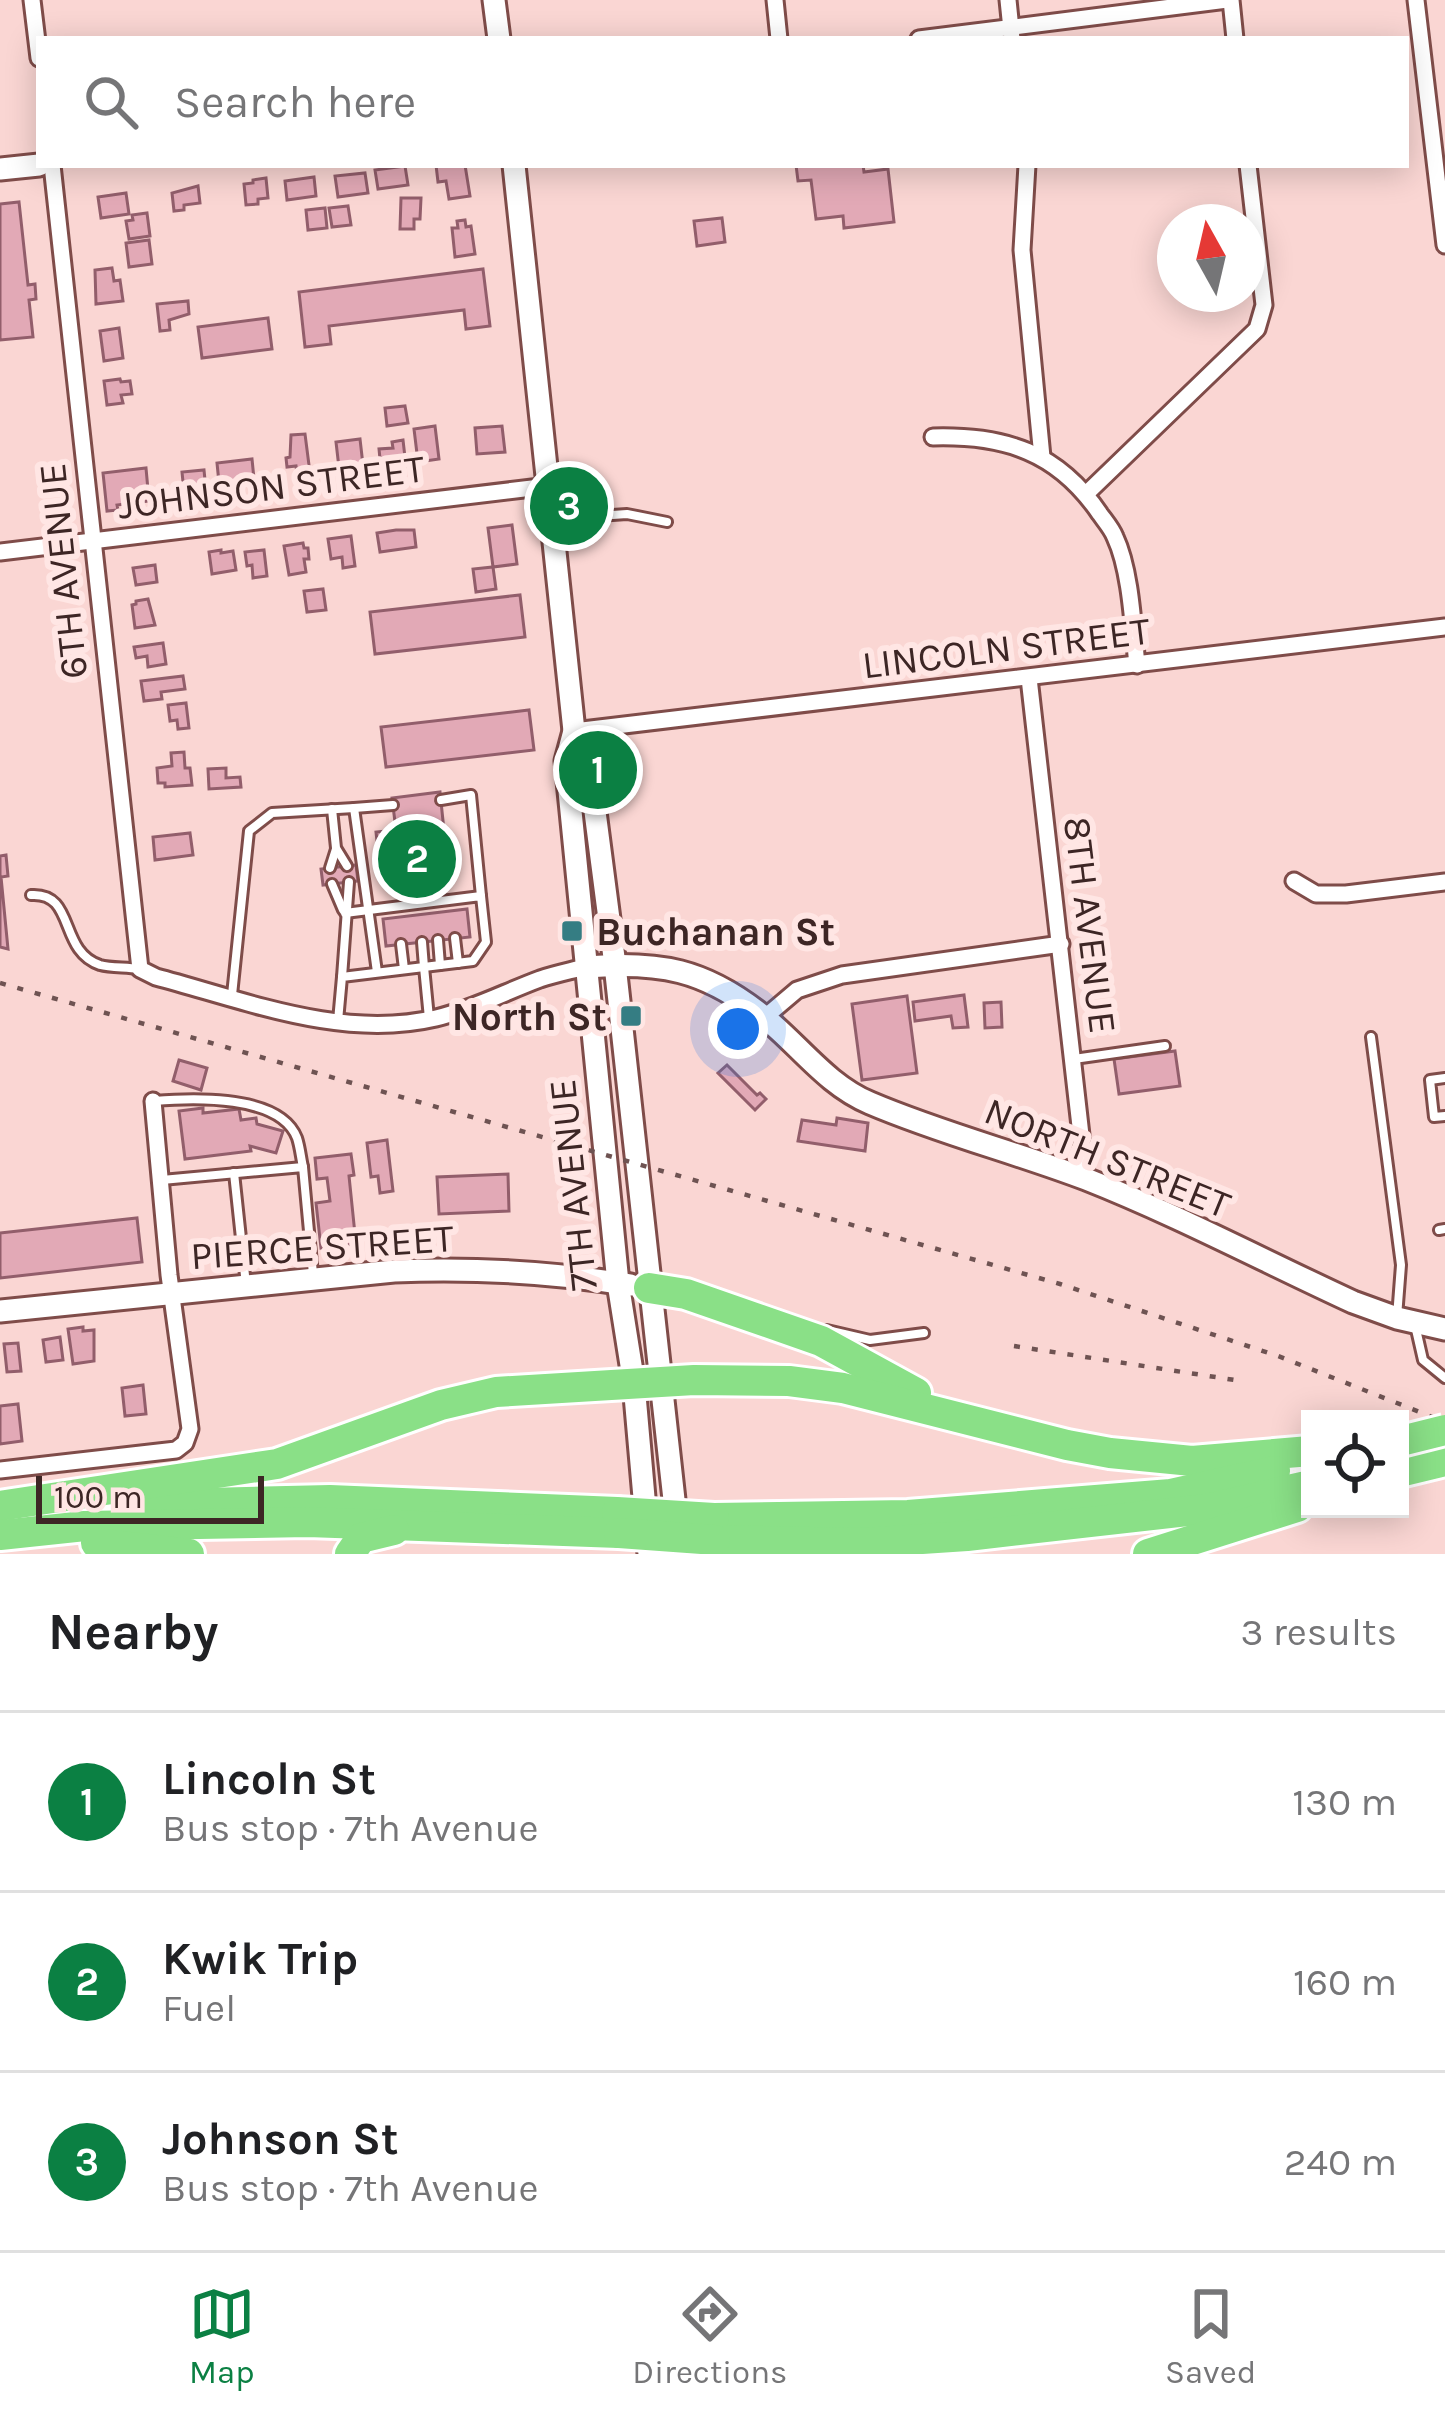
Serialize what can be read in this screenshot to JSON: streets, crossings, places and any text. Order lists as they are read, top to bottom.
{
  "streets": {
    "street": [
      "JOHNSON STREET",
      "6TH AVENUE",
      "LINCOLN STREET",
      "8TH AVENUE",
      "NORTH STREET",
      "7TH AVENUE",
      "PIERCE STREET"
    ]
  },
  "crossings": [
    ["JOHNSON STREET", "6TH AVENUE"],
    ["JOHNSON STREET", "7TH AVENUE"],
    ["LINCOLN STREET", "8TH AVENUE"],
    ["LINCOLN STREET", "7TH AVENUE"],
    ["8TH AVENUE", "NORTH STREET"],
    ["NORTH STREET", "7TH AVENUE"],
    ["7TH AVENUE", "PIERCE STREET"]
  ],
  "places": {
    "transit": ["Buchanan St", "North St"]
  },
  "scale_bar": "100 m",
  "north": "top",
  "page": {
    "search": "Search here",
    "pins": ["3", "1", "2"],
    "scale": "100 m",
    "heading": ["Nearby", "3 results"],
    "list": [
      {
        "mark": "1",
        "name": "Lincoln St",
        "note": "Bus stop · 7th Avenue",
        "value": "130 m"
      },
      {
        "mark": "2",
        "name": "Kwik Trip",
        "note": "Fuel",
        "value": "160 m"
      },
      {
        "mark": "3",
        "name": "Johnson St",
        "note": "Bus stop · 7th Avenue",
        "value": "240 m"
      }
    ],
    "nav": ["Map", "Directions", "Saved"]
  }
}
